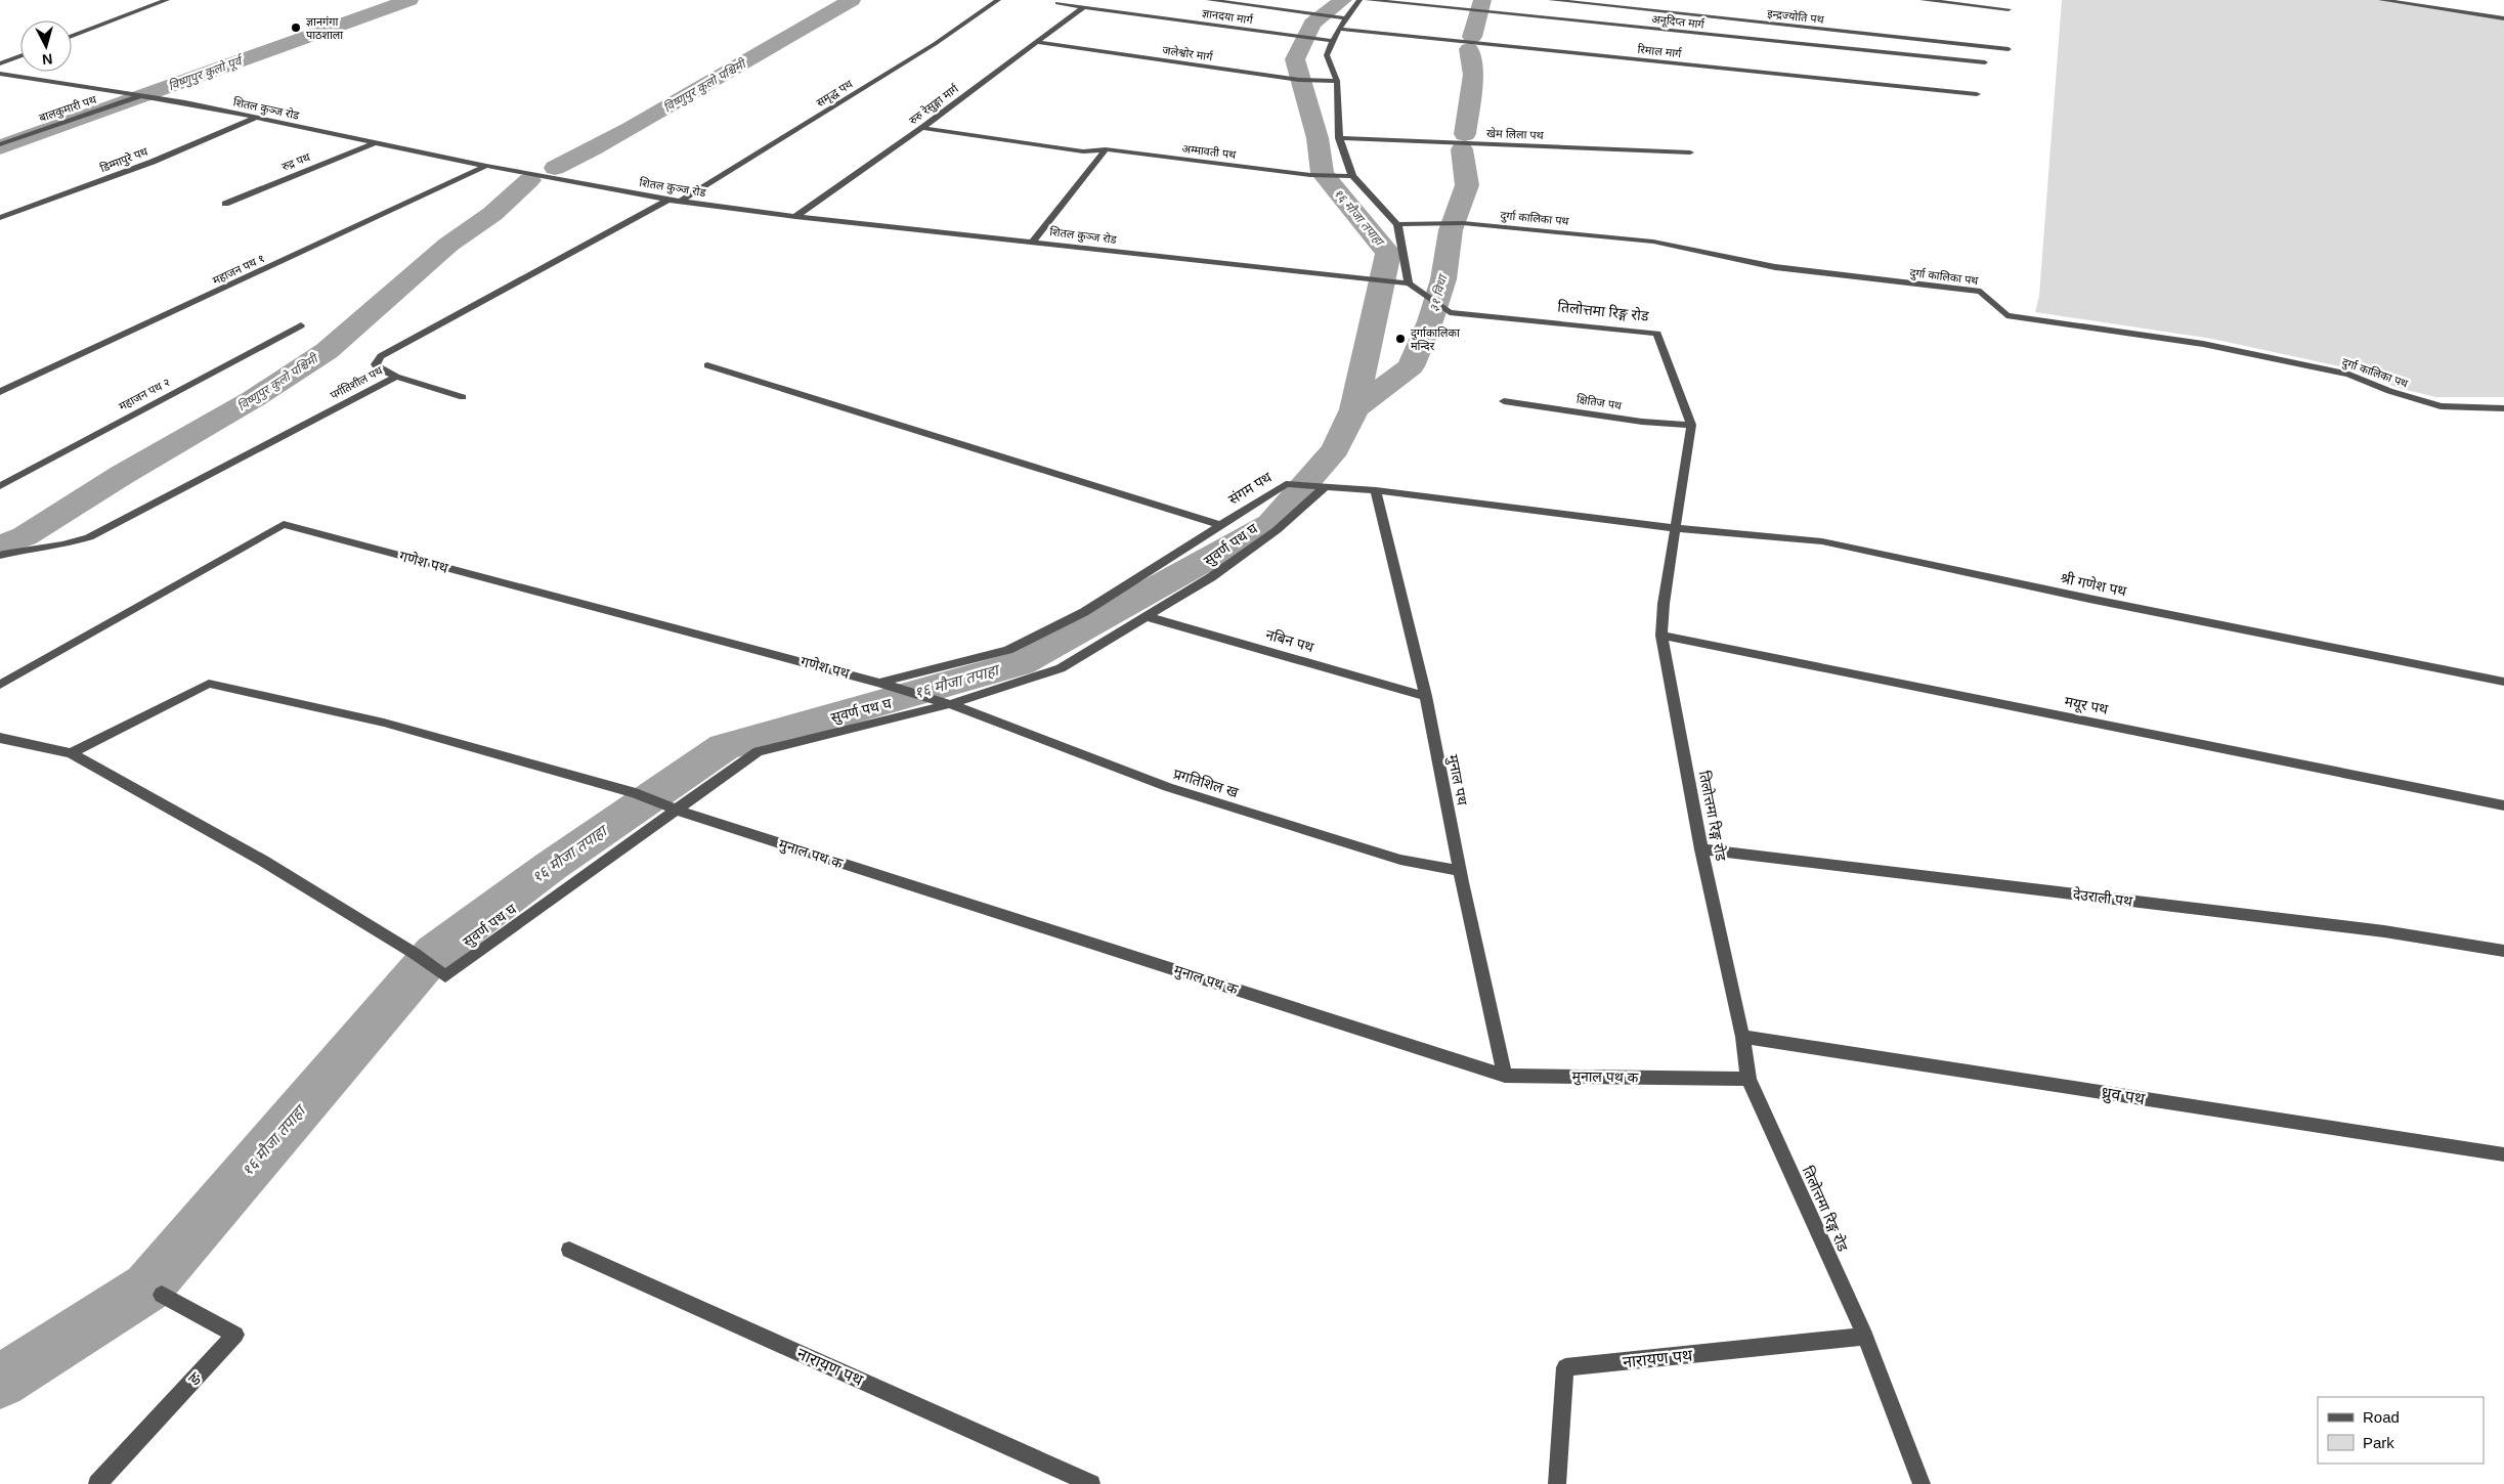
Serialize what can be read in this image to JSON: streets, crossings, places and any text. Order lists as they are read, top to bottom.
{
  "streets": {
    "street": [
      "ज्ञानदया मार्ग",
      "इन्द्रज्योति पथ",
      "अनूदिप्त मार्ग",
      "रिमाल मार्ग",
      "जलेश्वोर मार्ग",
      "समृद्ध पथ",
      "रुरु रेसुङ्गा मार्ग",
      "बालकुमारी पथ",
      "शितल कुञ्ज रोड",
      "खेम लिला पथ",
      "अम्मावती पथ",
      "डिम्मापुरे पथ",
      "रुद्र पथ",
      "दुर्गा कालिका पथ",
      "महाजन पथ १",
      "तिलोत्तमा रिङ्ग रोड",
      "पर्गतिशील पथ",
      "महाजन पथ २",
      "क्षितिज पथ",
      "संगम पथ",
      "सुवर्ण पथ घ",
      "गणेश पथ",
      "श्री गणेश पथ",
      "नबिन पथ",
      "मयूर पथ",
      "मुनाल पथ",
      "प्रगतिशिल ख",
      "मुनाल पथ क",
      "देउराली पथ",
      "ध्रुव पथ",
      "नारायण पथ",
      "ङ"
    ]
  },
  "crossings": [
    ["ज्ञानदया मार्ग", "रुरु रेसुङ्गा मार्ग"],
    ["जलेश्वोर मार्ग", "रुरु रेसुङ्गा मार्ग"],
    ["समृद्ध पथ", "शितल कुञ्ज रोड"],
    ["रुरु रेसुङ्गा मार्ग", "शितल कुञ्ज रोड"],
    ["रुरु रेसुङ्गा मार्ग", "अम्मावती पथ"],
    ["बालकुमारी पथ", "शितल कुञ्ज रोड"],
    ["शितल कुञ्ज रोड", "डिम्मापुरे पथ"],
    ["शितल कुञ्ज रोड", "रुद्र पथ"],
    ["शितल कुञ्ज रोड", "महाजन पथ १"],
    ["शितल कुञ्ज रोड", "तिलोत्तमा रिङ्ग रोड"],
    ["शितल कुञ्ज रोड", "पर्गतिशील पथ"],
    ["तिलोत्तमा रिङ्ग रोड", "क्षितिज पथ"],
    ["तिलोत्तमा रिङ्ग रोड", "संगम पथ"],
    ["तिलोत्तमा रिङ्ग रोड", "श्री गणेश पथ"],
    ["तिलोत्तमा रिङ्ग रोड", "मयूर पथ"],
    ["तिलोत्तमा रिङ्ग रोड", "मुनाल पथ क"],
    ["तिलोत्तमा रिङ्ग रोड", "देउराली पथ"],
    ["तिलोत्तमा रिङ्ग रोड", "ध्रुव पथ"],
    ["तिलोत्तमा रिङ्ग रोड", "नारायण पथ"],
    ["संगम पथ", "सुवर्ण पथ घ"],
    ["संगम पथ", "गणेश पथ"],
    ["संगम पथ", "श्री गणेश पथ"],
    ["संगम पथ", "मुनाल पथ"],
    ["सुवर्ण पथ घ", "गणेश पथ"],
    ["सुवर्ण पथ घ", "नबिन पथ"],
    ["सुवर्ण पथ घ", "प्रगतिशिल ख"],
    ["सुवर्ण पथ घ", "मुनाल पथ क"],
    ["गणेश पथ", "प्रगतिशिल ख"],
    ["नबिन पथ", "मुनाल पथ"],
    ["मुनाल पथ", "प्रगतिशिल ख"],
    ["मुनाल पथ", "मुनाल पथ क"]
  ],
  "water": [
    "विष्णुपुर कुलो पूर्व",
    "विष्णुपुर कुलो पश्चिमी",
    "१६ मौजा तपाहा",
    "३१ विधा"
  ],
  "places": ["ज्ञानगंगा पाठशाला", "दुर्गाकालिका मन्दिर"],
  "legend": ["Road", "Park"],
  "north": "bottom"
}
